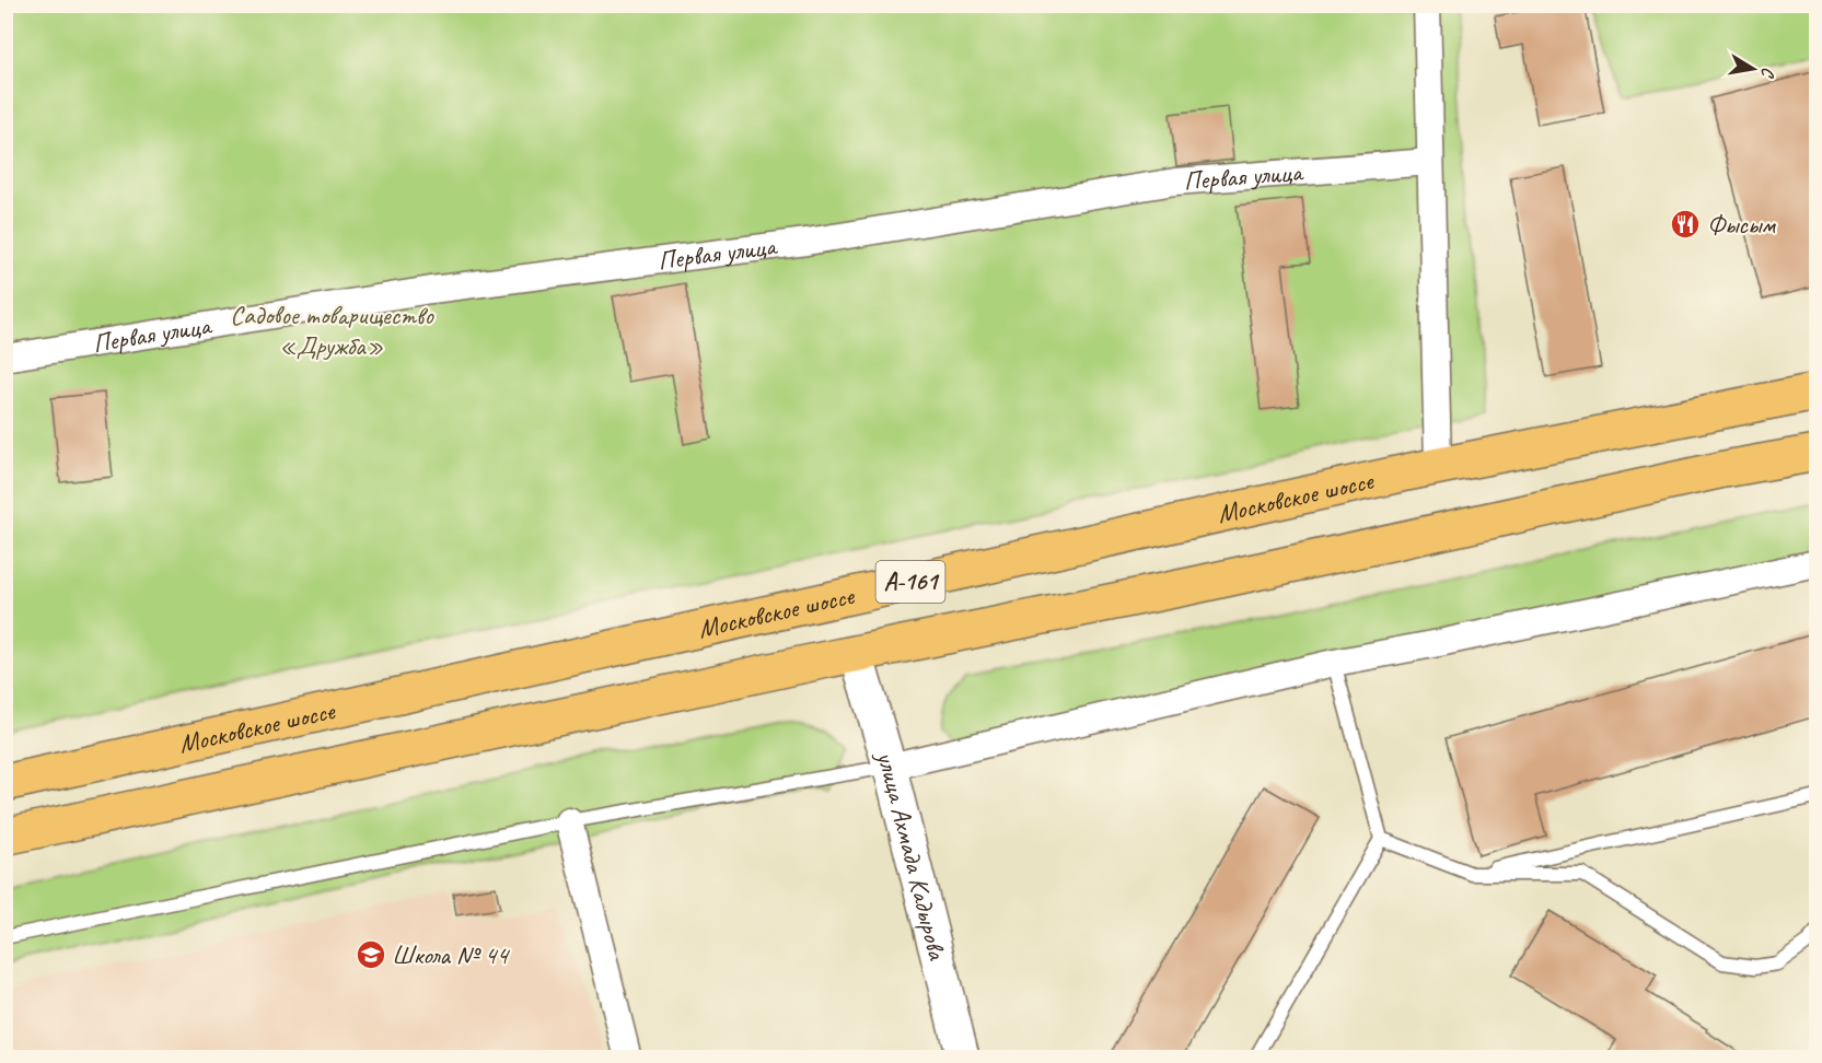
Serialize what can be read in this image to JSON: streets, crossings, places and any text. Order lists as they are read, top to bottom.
{
  "streets": {
    "highway": ["Московское шоссе", "А-161"],
    "street": ["Первая улица", "улица Ахмада Кадырова"]
  },
  "crossings": [
    ["Московское шоссе", "улица Ахмада Кадырова"]
  ],
  "parks": ["Садовое товарищество «Дружба»"],
  "places": {
    "restaurant": ["Фысым"],
    "school or university": ["Школа № 44"]
  },
  "north": "right"
}
